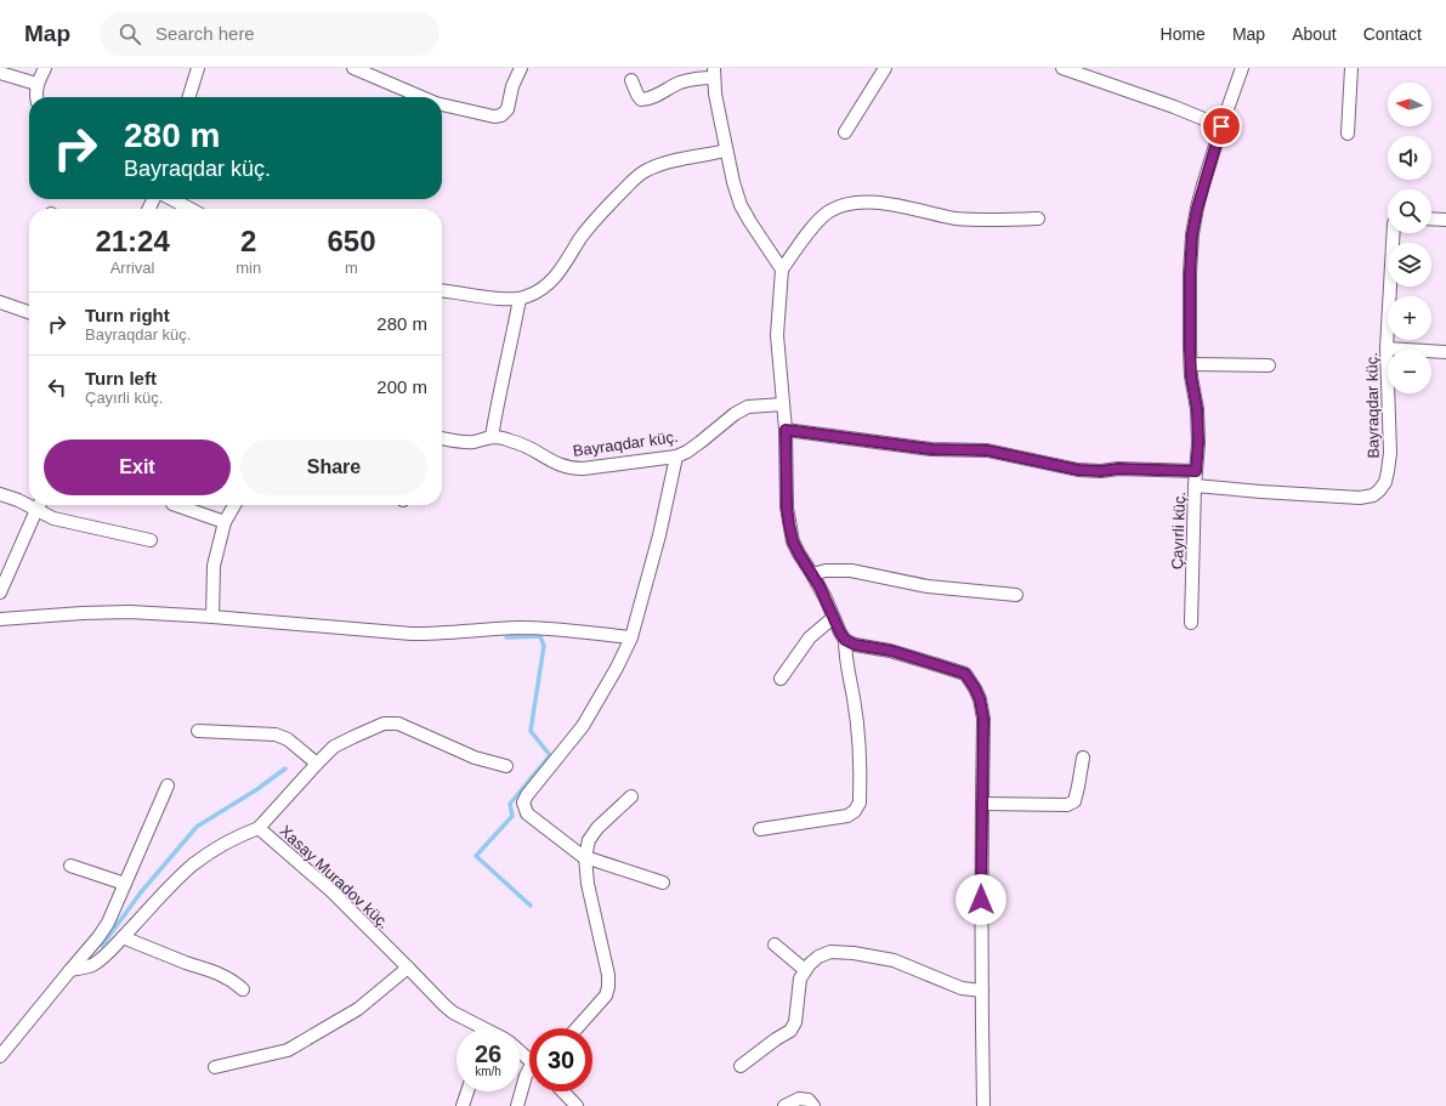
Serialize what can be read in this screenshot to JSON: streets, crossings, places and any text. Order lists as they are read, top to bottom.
{
  "streets": {
    "street": ["Bayraqdar küç.", "Çayırli küç.", "Xasay Muradov küç."]
  },
  "crossings": [
    ["Bayraqdar küç.", "Çayırli küç."]
  ],
  "north": "left",
  "page": {
    "header": "Map",
    "search": "Search here",
    "nav": [
      "Home",
      "Map",
      "About",
      "Contact"
    ],
    "map_buttons": ["+", "−"],
    "turn": ["280 m", "Bayraqdar küç."],
    "eta": [
      "21:24",
      "Arrival",
      "2",
      "min",
      "650",
      "m"
    ],
    "list": [
      {
        "name": "Turn right",
        "note": "Bayraqdar küç.",
        "value": "280 m"
      },
      {
        "name": "Turn left",
        "note": "Çayırli küç.",
        "value": "200 m"
      }
    ],
    "buttons": ["Exit", "Share"],
    "speed": "26 km/h",
    "limit": "30"
  }
}
